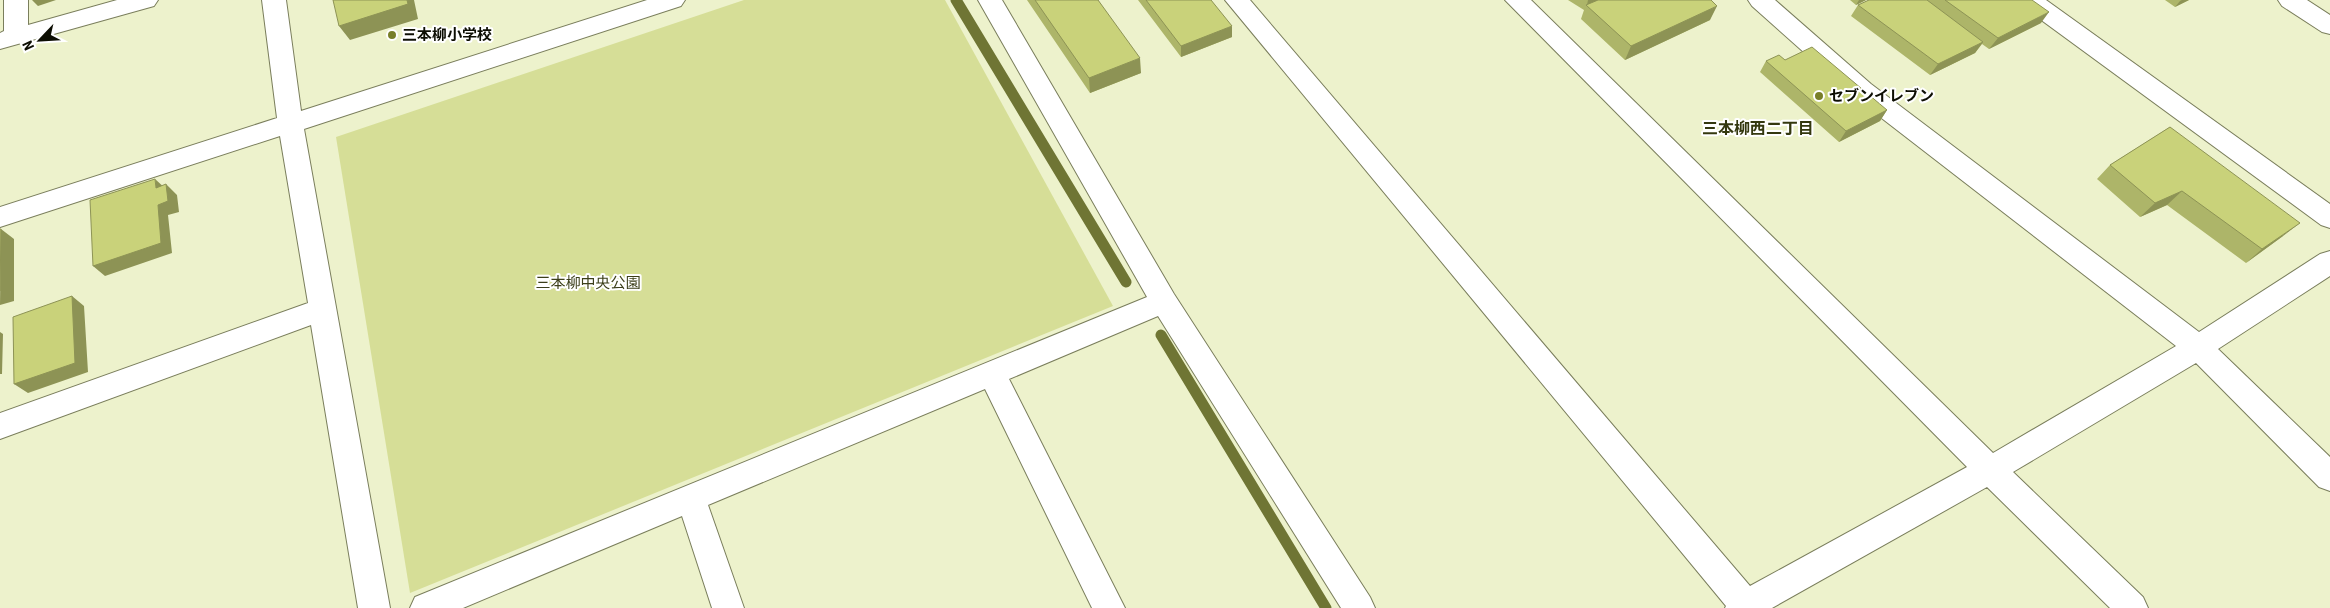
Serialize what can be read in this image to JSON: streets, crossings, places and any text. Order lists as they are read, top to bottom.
{
  "districts": ["三本柳西二丁目"],
  "parks": ["三本柳中央公園"],
  "places": ["三本柳小学校", "セブンイレブン"],
  "north": "bottom left"
}
